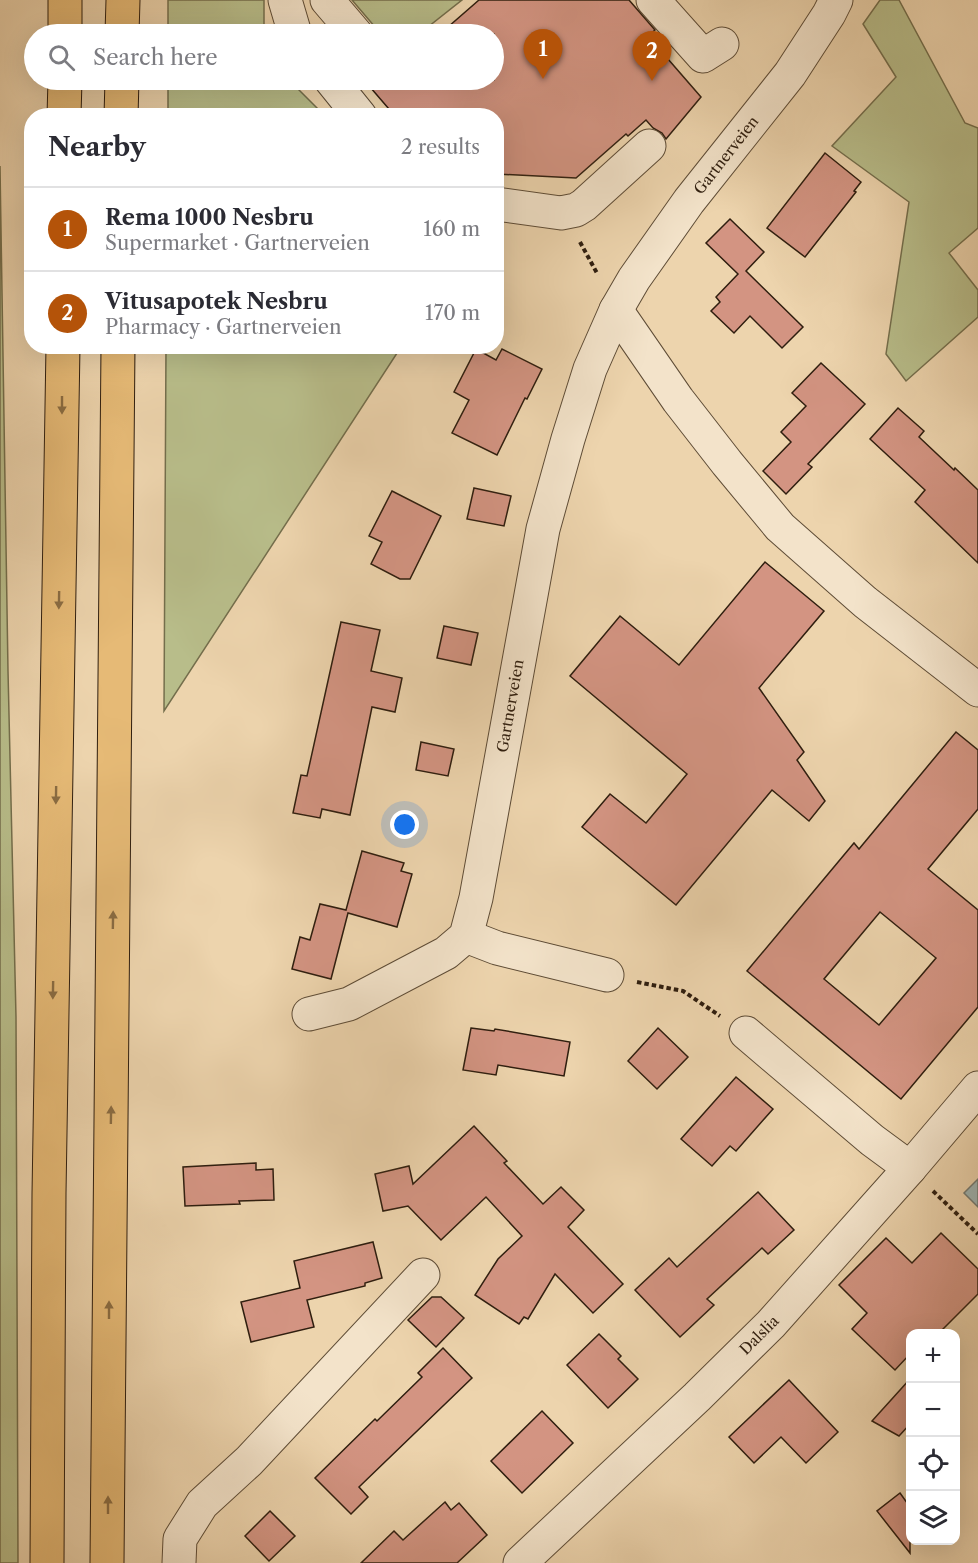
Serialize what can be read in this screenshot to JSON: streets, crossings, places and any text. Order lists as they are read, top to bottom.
{
  "streets": {
    "street": ["Gartnerveien", "Dalslia"]
  },
  "page": {
    "search": "Search here",
    "pins": ["1", "2"],
    "heading": ["Nearby", "2 results"],
    "list": [
      {
        "mark": "1",
        "name": "Rema 1000 Nesbru",
        "note": "Supermarket · Gartnerveien",
        "value": "160 m"
      },
      {
        "mark": "2",
        "name": "Vitusapotek Nesbru",
        "note": "Pharmacy · Gartnerveien",
        "value": "170 m"
      }
    ],
    "map_buttons": ["+", "−"]
  }
}
